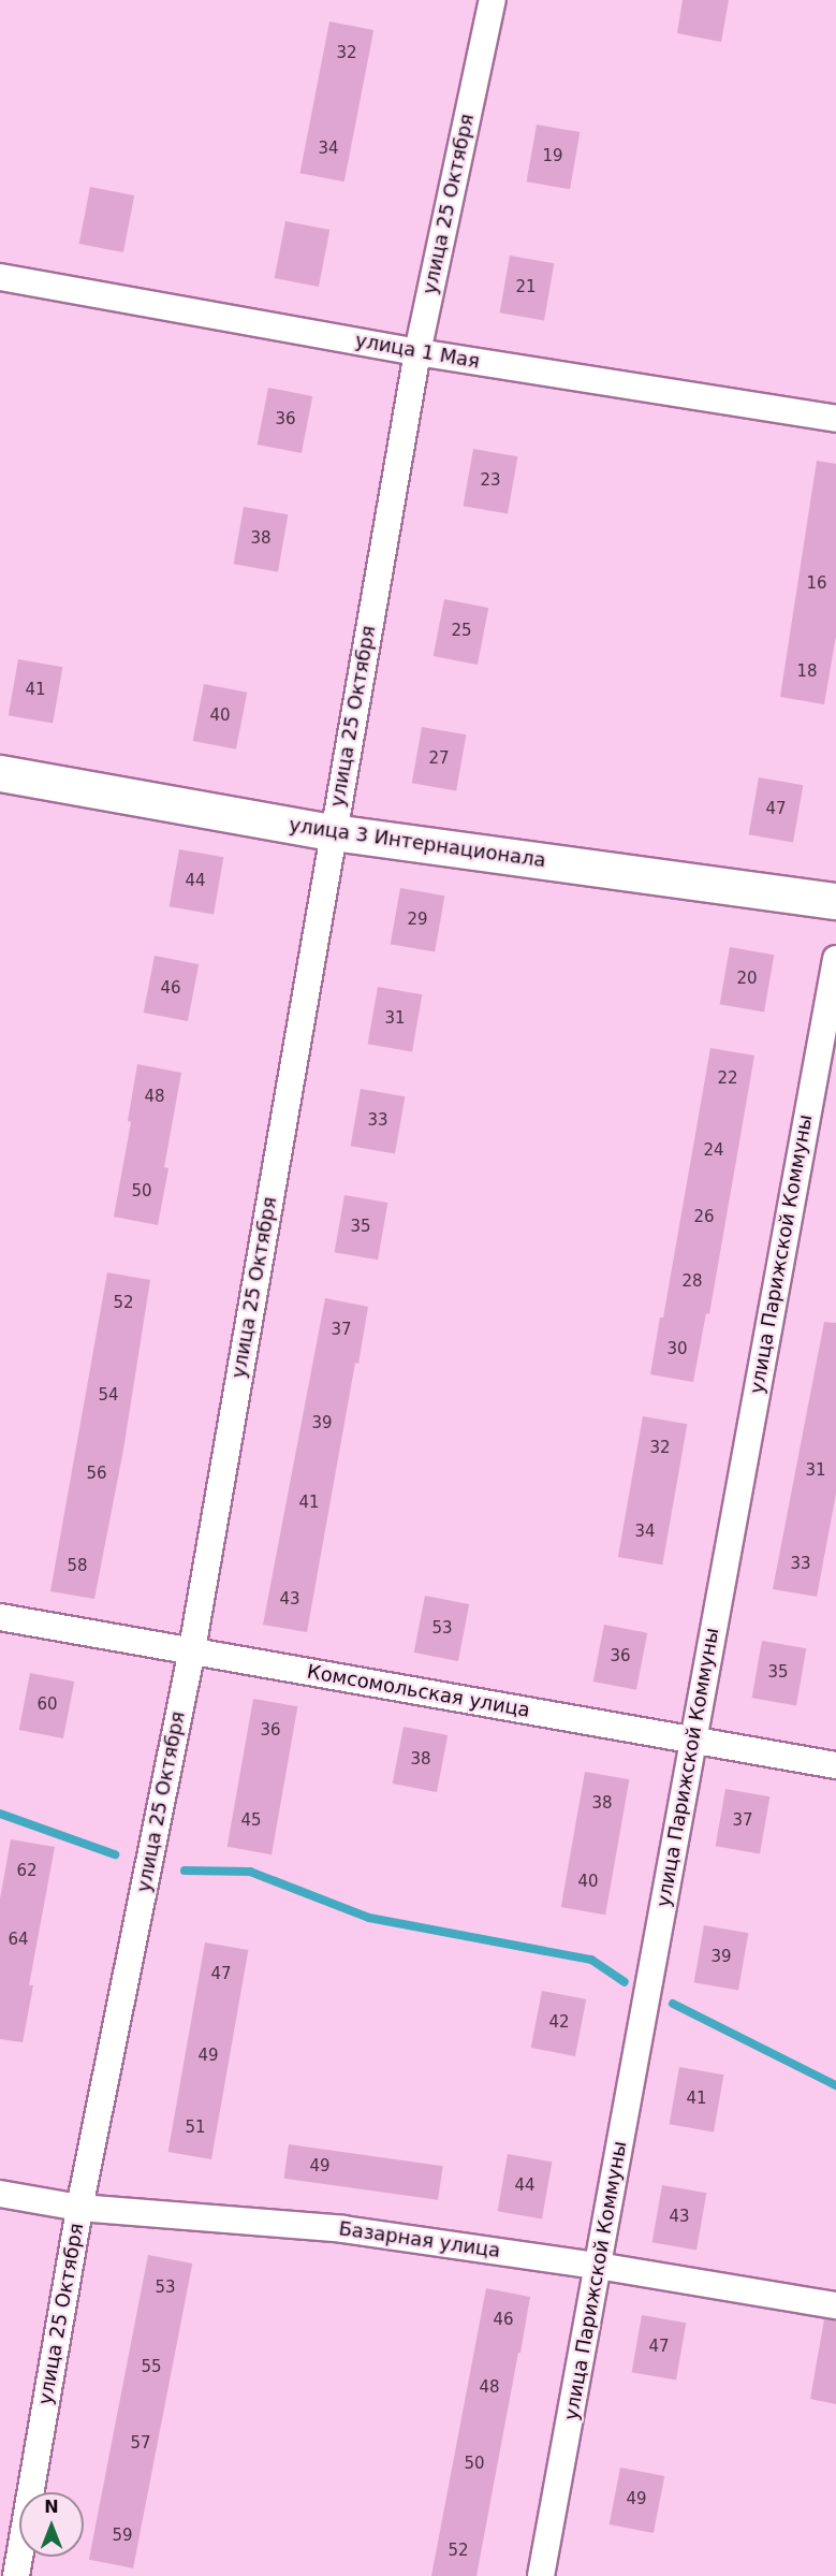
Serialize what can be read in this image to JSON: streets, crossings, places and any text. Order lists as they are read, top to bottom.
{
  "streets": {
    "main road": ["улица 3 Интернационала"],
    "street": [
      "улица 25 Октября",
      "улица 1 Мая",
      "улица Парижской Коммуны",
      "Комсомольская улица",
      "Базарная улица"
    ]
  },
  "crossings": [
    ["улица 25 Октября", "улица 1 Мая"],
    ["улица 25 Октября", "улица 3 Интернационала"],
    ["улица 25 Октября", "Комсомольская улица"],
    ["улица 25 Октября", "Базарная улица"],
    ["улица Парижской Коммуны", "Комсомольская улица"],
    ["улица Парижской Коммуны", "Базарная улица"]
  ],
  "house_numbers": [
    "32",
    "34",
    "19",
    "21",
    "36",
    "23",
    "38",
    "16",
    "25",
    "18",
    "41",
    "40",
    "27",
    "47",
    "44",
    "29",
    "20",
    "46",
    "31",
    "22",
    "48",
    "33",
    "24",
    "50",
    "26",
    "35",
    "28",
    "52",
    "37",
    "30",
    "54",
    "39",
    "32",
    "31",
    "56",
    "41",
    "34",
    "33",
    "58",
    "43",
    "53",
    "36",
    "35",
    "60",
    "36",
    "38",
    "38",
    "45",
    "37",
    "62",
    "40",
    "64",
    "39",
    "47",
    "42",
    "49",
    "41",
    "51",
    "49",
    "44",
    "43",
    "53",
    "46",
    "47",
    "55",
    "48",
    "57",
    "50",
    "49",
    "59",
    "52"
  ],
  "north": "top"
}
